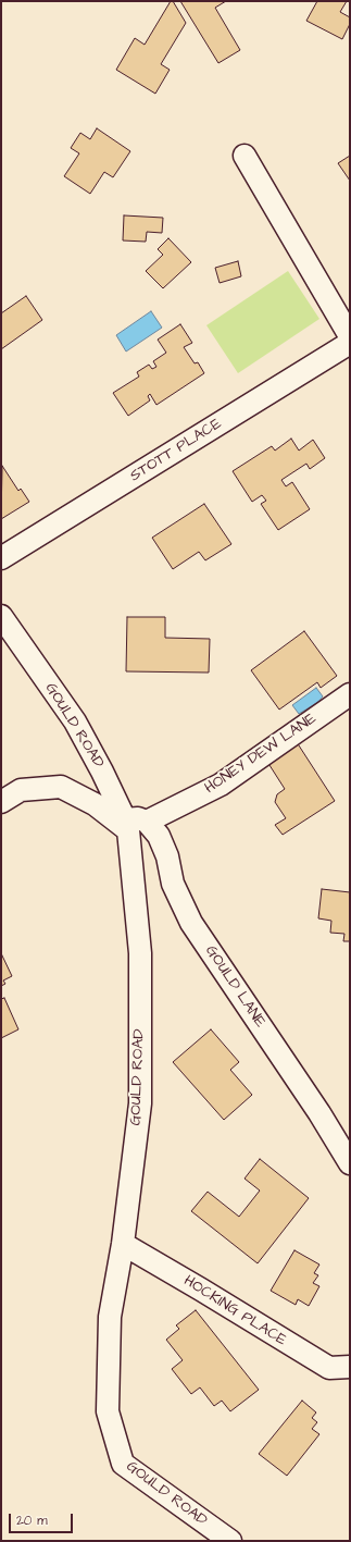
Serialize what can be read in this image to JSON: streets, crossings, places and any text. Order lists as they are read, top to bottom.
{
  "streets": {
    "street": [
      "STOTT PLACE",
      "GOULD ROAD",
      "HONEY DEW LANE",
      "GOULD LANE",
      "HOCKING PLACE"
    ]
  },
  "crossings": [
    ["GOULD ROAD", "HONEY DEW LANE"],
    ["GOULD ROAD", "GOULD LANE"],
    ["GOULD ROAD", "HOCKING PLACE"],
    ["HONEY DEW LANE", "GOULD LANE"]
  ],
  "scale_bar": "20 m"
}
